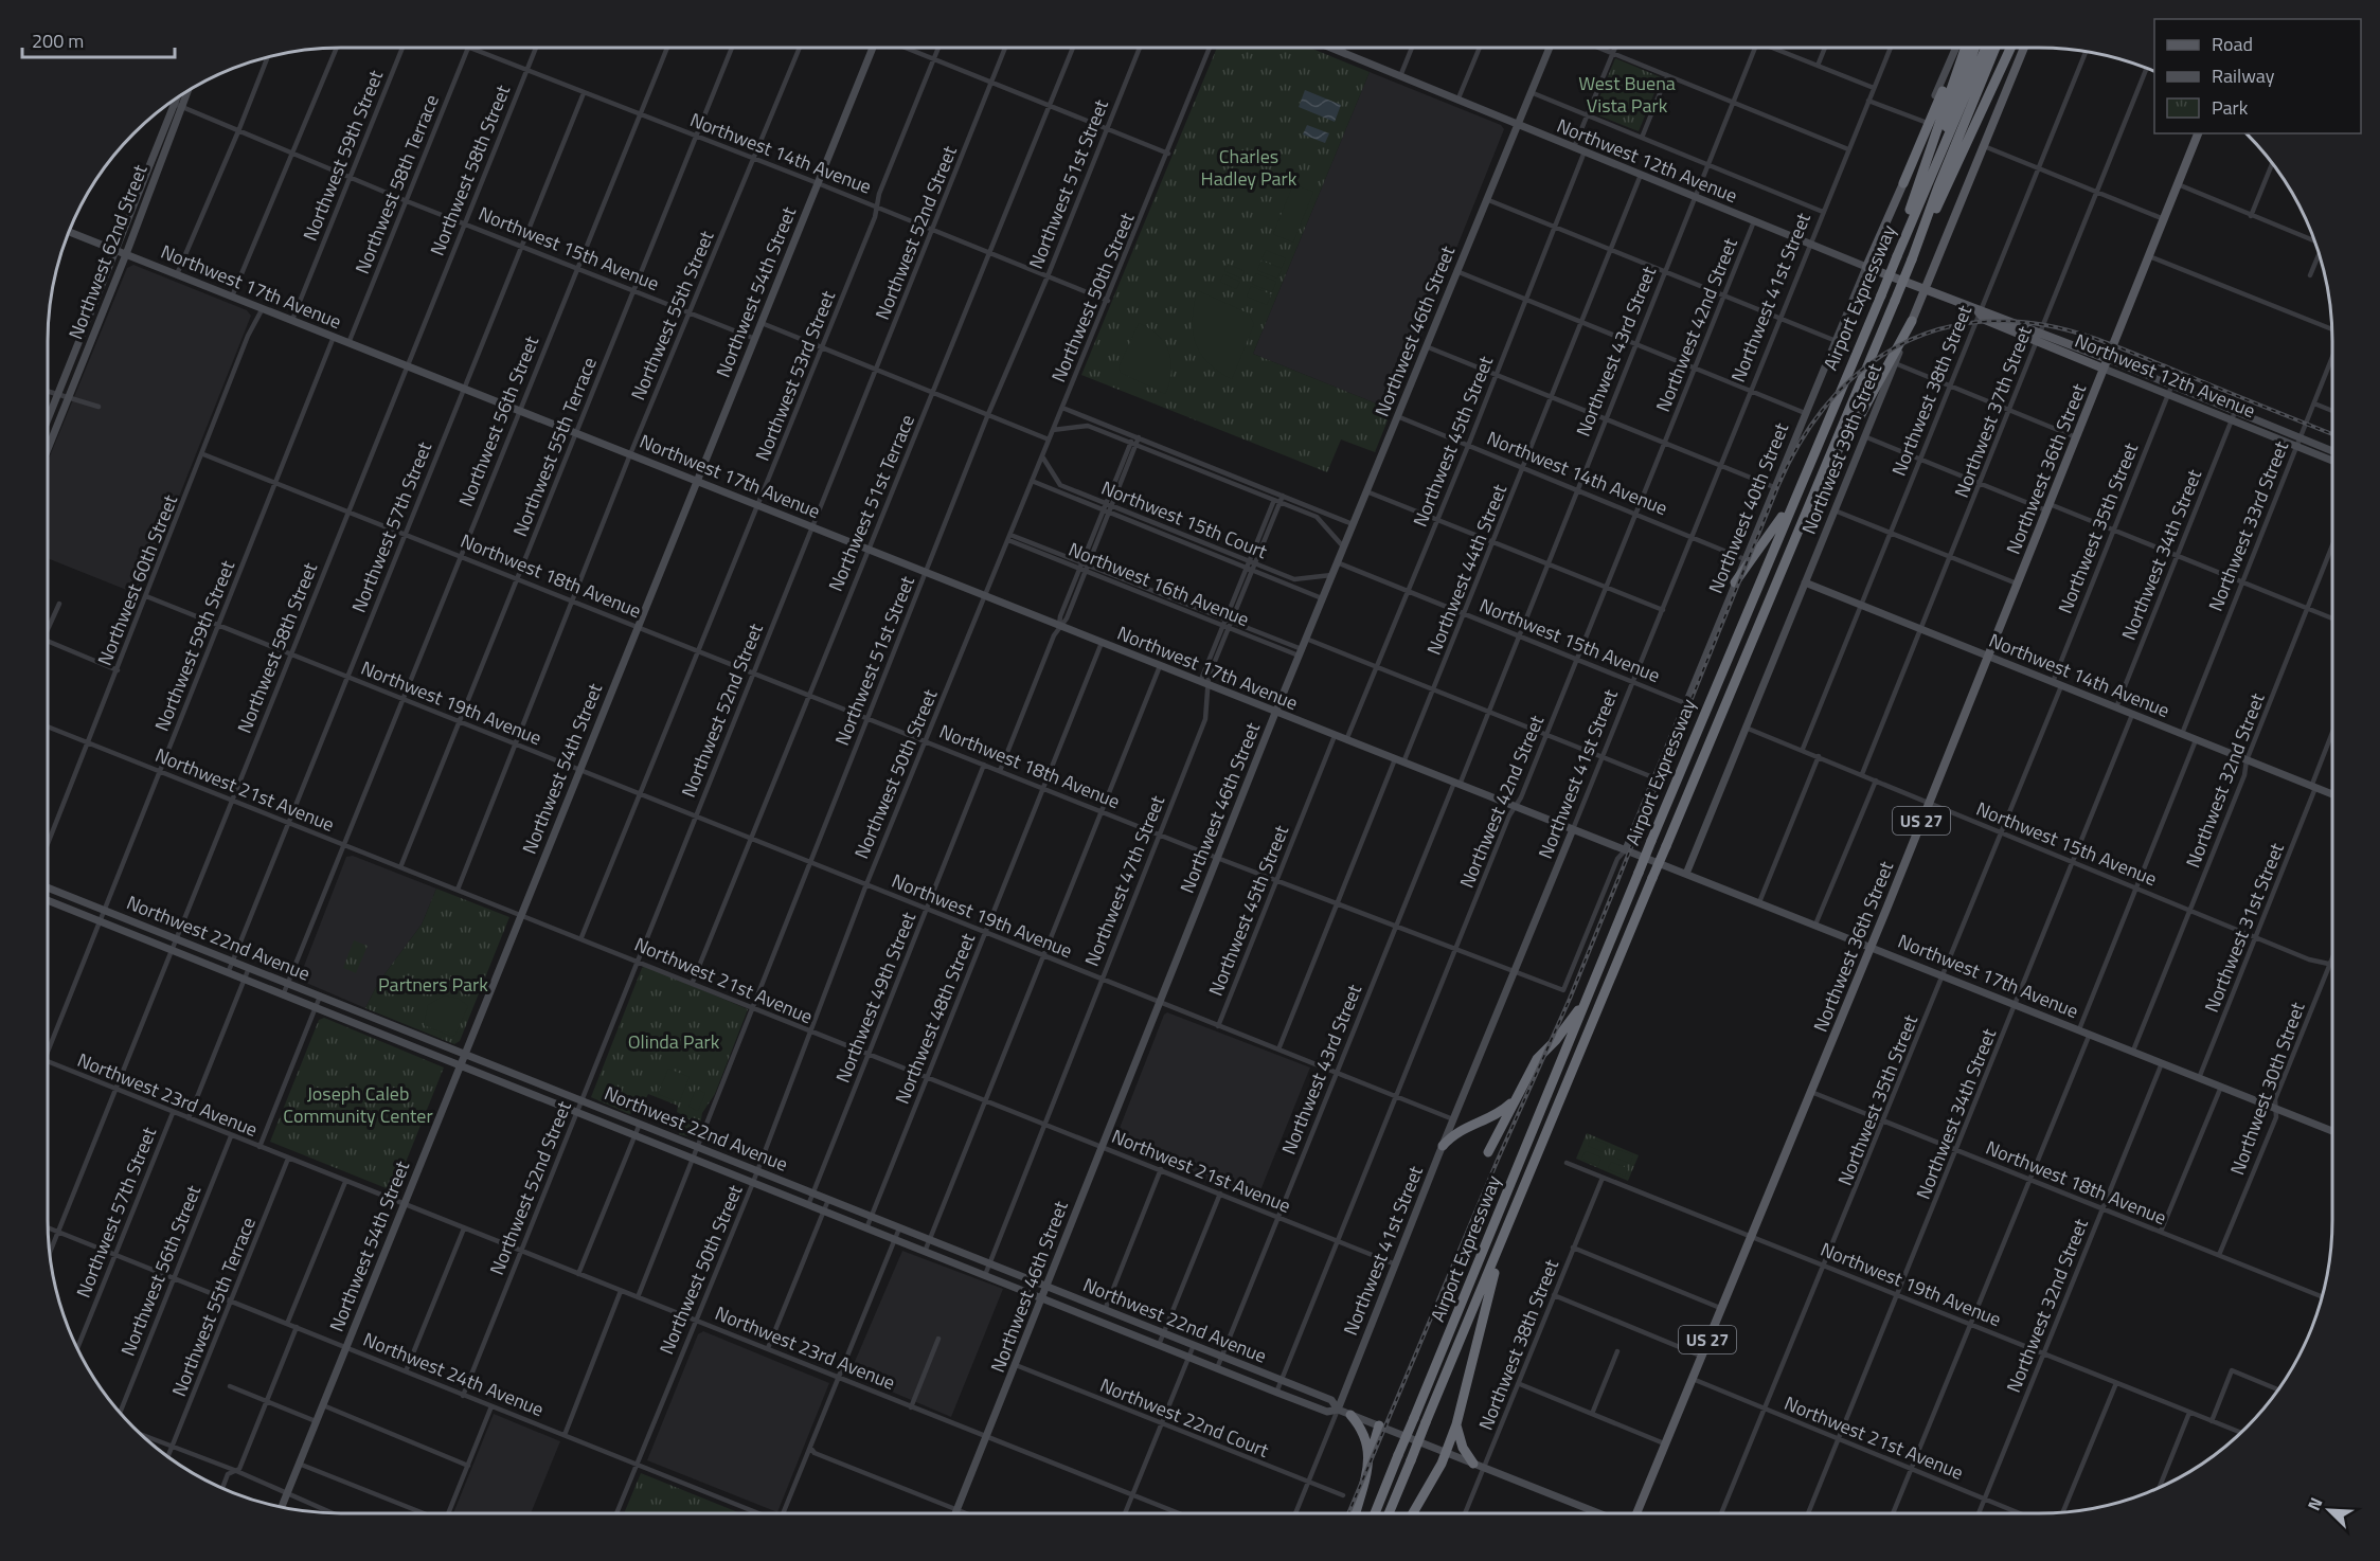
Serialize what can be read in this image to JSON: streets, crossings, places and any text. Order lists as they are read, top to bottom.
{
  "streets": {
    "highway": ["Airport Expressway"],
    "main road": [
      "Northwest 14th Avenue",
      "Northwest 12th Avenue",
      "Northwest 62nd Street",
      "Northwest 17th Avenue",
      "Northwest 54th Street",
      "Northwest 41st Street",
      "Northwest 46th Street",
      "Northwest 39th Street",
      "Northwest 36th Street",
      "Northwest 40th Street",
      "US 27",
      "Northwest 22nd Avenue"
    ],
    "street": [
      "Northwest 59th Street",
      "Northwest 58th Street",
      "Northwest 58th Terrace",
      "Northwest 51st Street",
      "Northwest 52nd Street",
      "Northwest 15th Avenue",
      "Northwest 50th Street",
      "Northwest 55th Street",
      "Northwest 42nd Street",
      "Northwest 43rd Street",
      "Northwest 53rd Street",
      "Northwest 38th Street",
      "Northwest 37th Street",
      "Northwest 56th Street",
      "Northwest 45th Street",
      "Northwest 55th Terrace",
      "Northwest 51st Terrace",
      "Northwest 15th Court",
      "Northwest 33rd Street",
      "Northwest 57th Street",
      "Northwest 35th Street",
      "Northwest 34th Street",
      "Northwest 44th Street",
      "Northwest 18th Avenue",
      "Northwest 60th Street",
      "Northwest 16th Avenue",
      "Northwest 19th Avenue",
      "Northwest 32nd Street",
      "Northwest 21st Avenue",
      "Northwest 47th Street",
      "Northwest 31st Street",
      "Northwest 49th Street",
      "Northwest 48th Street",
      "Northwest 30th Street",
      "Northwest 23rd Avenue",
      "Northwest 24th Avenue",
      "Northwest 22nd Court"
    ]
  },
  "crossings": [
    ["Northwest 14th Avenue", "Northwest 58th Street"],
    ["Northwest 14th Avenue", "Northwest 51st Street"],
    ["Northwest 14th Avenue", "Northwest 52nd Street"],
    ["Northwest 14th Avenue", "Northwest 54th Street"],
    ["Northwest 14th Avenue", "Northwest 50th Street"],
    ["Northwest 14th Avenue", "Northwest 41st Street"],
    ["Northwest 14th Avenue", "Northwest 55th Street"],
    ["Northwest 14th Avenue", "Northwest 42nd Street"],
    ["Northwest 14th Avenue", "Northwest 46th Street"],
    ["Northwest 14th Avenue", "Northwest 43rd Street"],
    ["Northwest 14th Avenue", "Northwest 53rd Street"],
    ["Northwest 14th Avenue", "Northwest 38th Street"],
    ["Northwest 14th Avenue", "Northwest 37th Street"],
    ["Northwest 14th Avenue", "Northwest 56th Street"],
    ["Northwest 14th Avenue", "Northwest 45th Street"],
    ["Northwest 14th Avenue", "Northwest 55th Terrace"],
    ["Northwest 14th Avenue", "Northwest 39th Street"],
    ["Northwest 14th Avenue", "Northwest 36th Street"],
    ["Northwest 14th Avenue", "Northwest 51st Terrace"],
    ["Northwest 14th Avenue", "Northwest 40th Street"],
    ["Northwest 14th Avenue", "Northwest 33rd Street"],
    ["Northwest 14th Avenue", "Northwest 57th Street"],
    ["Northwest 14th Avenue", "Northwest 35th Street"],
    ["Northwest 14th Avenue", "Northwest 34th Street"],
    ["Northwest 14th Avenue", "Northwest 44th Street"],
    ["Northwest 14th Avenue", "Northwest 32nd Street"],
    ["Northwest 14th Avenue", "Northwest 31st Street"],
    ["Northwest 59th Street", "Northwest 15th Avenue"],
    ["Northwest 59th Street", "Northwest 17th Avenue"],
    ["Northwest 59th Street", "Northwest 18th Avenue"],
    ["Northwest 59th Street", "Northwest 19th Avenue"],
    ["Northwest 59th Street", "Northwest 21st Avenue"],
    ["Northwest 59th Street", "Northwest 22nd Avenue"],
    ["Northwest 12th Avenue", "Northwest 41st Street"],
    ["Northwest 12th Avenue", "Northwest 42nd Street"],
    ["Northwest 12th Avenue", "Northwest 46th Street"],
    ["Northwest 12th Avenue", "Northwest 43rd Street"],
    ["Northwest 12th Avenue", "Northwest 38th Street"],
    ["Northwest 12th Avenue", "Northwest 37th Street"],
    ["Northwest 12th Avenue", "Northwest 45th Street"],
    ["Northwest 12th Avenue", "Northwest 39th Street"],
    ["Northwest 12th Avenue", "Northwest 36th Street"],
    ["Northwest 12th Avenue", "Northwest 40th Street"],
    ["Northwest 12th Avenue", "Northwest 33rd Street"],
    ["Northwest 12th Avenue", "Northwest 35th Street"],
    ["Northwest 12th Avenue", "Northwest 34th Street"],
    ["Northwest 12th Avenue", "Northwest 44th Street"],
    ["Northwest 58th Street", "Northwest 15th Avenue"],
    ["Northwest 58th Street", "Northwest 17th Avenue"],
    ["Northwest 58th Street", "Northwest 18th Avenue"],
    ["Northwest 58th Street", "Northwest 19th Avenue"],
    ["Northwest 58th Street", "Northwest 21st Avenue"],
    ["Northwest 58th Street", "Northwest 22nd Avenue"],
    ["Northwest 58th Street", "Northwest 23rd Avenue"],
    ["Northwest 58th Street", "Northwest 24th Avenue"],
    ["Northwest 58th Terrace", "Northwest 15th Avenue"],
    ["Northwest 58th Terrace", "Northwest 17th Avenue"],
    ["Northwest 51st Street", "Northwest 17th Avenue"],
    ["Northwest 51st Street", "Northwest 18th Avenue"],
    ["Northwest 51st Street", "Northwest 19th Avenue"],
    ["Northwest 51st Street", "Northwest 21st Avenue"],
    ["Northwest 51st Street", "Northwest 22nd Avenue"],
    ["Northwest 51st Street", "Northwest 23rd Avenue"],
    ["Northwest 52nd Street", "Northwest 17th Avenue"],
    ["Northwest 52nd Street", "Northwest 18th Avenue"],
    ["Northwest 52nd Street", "Northwest 19th Avenue"],
    ["Northwest 52nd Street", "Northwest 21st Avenue"],
    ["Northwest 52nd Street", "Northwest 22nd Avenue"],
    ["Northwest 52nd Street", "Northwest 23rd Avenue"],
    ["Northwest 52nd Street", "Northwest 24th Avenue"],
    ["Northwest 15th Avenue", "Northwest 62nd Street"],
    ["Northwest 15th Avenue", "Northwest 54th Street"],
    ["Northwest 15th Avenue", "Northwest 41st Street"],
    ["Northwest 15th Avenue", "Northwest 55th Street"],
    ["Northwest 15th Avenue", "Northwest 42nd Street"],
    ["Northwest 15th Avenue", "Northwest 46th Street"],
    ["Northwest 15th Avenue", "Northwest 43rd Street"],
    ["Northwest 15th Avenue", "Northwest 38th Street"],
    ["Northwest 15th Avenue", "Northwest 37th Street"],
    ["Northwest 15th Avenue", "Northwest 56th Street"],
    ["Northwest 15th Avenue", "Northwest 45th Street"],
    ["Northwest 15th Avenue", "Northwest 55th Terrace"],
    ["Northwest 15th Avenue", "Northwest 39th Street"],
    ["Northwest 15th Avenue", "Northwest 36th Street"],
    ["Northwest 15th Avenue", "Northwest 40th Street"],
    ["Northwest 15th Avenue", "Northwest 57th Street"],
    ["Northwest 15th Avenue", "Northwest 35th Street"],
    ["Northwest 15th Avenue", "Northwest 34th Street"],
    ["Northwest 15th Avenue", "Northwest 44th Street"],
    ["Northwest 15th Avenue", "Northwest 32nd Street"],
    ["Northwest 15th Avenue", "Northwest 31st Street"],
    ["Northwest 15th Avenue", "Northwest 30th Street"],
    ["Northwest 62nd Street", "Northwest 17th Avenue"],
    ["Northwest 17th Avenue", "Northwest 54th Street"],
    ["Northwest 17th Avenue", "Northwest 50th Street"],
    ["Northwest 17th Avenue", "Northwest 41st Street"],
    ["Northwest 17th Avenue", "Northwest 55th Street"],
    ["Northwest 17th Avenue", "Northwest 42nd Street"],
    ["Northwest 17th Avenue", "Northwest 46th Street"],
    ["Northwest 17th Avenue", "Northwest 43rd Street"],
    ["Northwest 17th Avenue", "Northwest 53rd Street"],
    ["Northwest 17th Avenue", "Northwest 56th Street"],
    ["Northwest 17th Avenue", "Northwest 45th Street"],
    ["Northwest 17th Avenue", "Northwest 55th Terrace"],
    ["Northwest 17th Avenue", "Northwest 39th Street"],
    ["Northwest 17th Avenue", "Northwest 36th Street"],
    ["Northwest 17th Avenue", "Northwest 51st Terrace"],
    ["Northwest 17th Avenue", "Northwest 40th Street"],
    ["Northwest 17th Avenue", "Northwest 57th Street"],
    ["Northwest 17th Avenue", "Northwest 35th Street"],
    ["Northwest 17th Avenue", "Northwest 34th Street"],
    ["Northwest 17th Avenue", "Northwest 44th Street"],
    ["Northwest 17th Avenue", "Northwest 60th Street"],
    ["Northwest 17th Avenue", "Northwest 32nd Street"],
    ["Northwest 17th Avenue", "Northwest 47th Street"],
    ["Northwest 17th Avenue", "Northwest 31st Street"],
    ["Northwest 17th Avenue", "Northwest 48th Street"],
    ["Northwest 17th Avenue", "Northwest 30th Street"],
    ["Northwest 54th Street", "Northwest 18th Avenue"],
    ["Northwest 54th Street", "Northwest 19th Avenue"],
    ["Northwest 54th Street", "Northwest 21st Avenue"],
    ["Northwest 54th Street", "Northwest 22nd Avenue"],
    ["Northwest 54th Street", "Northwest 23rd Avenue"],
    ["Northwest 54th Street", "Northwest 24th Avenue"],
    ["Northwest 50th Street", "Northwest 15th Court"],
    ["Northwest 50th Street", "Northwest 18th Avenue"],
    ["Northwest 50th Street", "Northwest 16th Avenue"],
    ["Northwest 50th Street", "Northwest 19th Avenue"],
    ["Northwest 50th Street", "Northwest 21st Avenue"],
    ["Northwest 50th Street", "Northwest 22nd Avenue"],
    ["Northwest 50th Street", "Northwest 23rd Avenue"],
    ["Northwest 50th Street", "Northwest 24th Avenue"],
    ["Northwest 41st Street", "Northwest 18th Avenue"],
    ["Northwest 41st Street", "Northwest 19th Avenue"],
    ["Northwest 41st Street", "Northwest 21st Avenue"],
    ["Northwest 41st Street", "Northwest 22nd Avenue"],
    ["Northwest 41st Street", "Northwest 22nd Court"],
    ["Northwest 55th Street", "Northwest 18th Avenue"],
    ["Northwest 55th Street", "Northwest 19th Avenue"],
    ["Northwest 55th Street", "Northwest 21st Avenue"],
    ["Northwest 42nd Street", "Northwest 18th Avenue"],
    ["Northwest 42nd Street", "Northwest 19th Avenue"],
    ["Northwest 42nd Street", "Northwest 21st Avenue"],
    ["Northwest 42nd Street", "Northwest 22nd Avenue"],
    ["Northwest 46th Street", "Northwest 15th Court"],
    ["Northwest 46th Street", "Northwest 18th Avenue"],
    ["Northwest 46th Street", "Northwest 16th Avenue"],
    ["Northwest 46th Street", "Northwest 19th Avenue"],
    ["Northwest 46th Street", "Northwest 21st Avenue"],
    ["Northwest 46th Street", "Northwest 22nd Avenue"],
    ["Northwest 46th Street", "Northwest 23rd Avenue"],
    ["Northwest 46th Street", "Northwest 22nd Court"],
    ["Northwest 43rd Street", "Northwest 18th Avenue"],
    ["Northwest 43rd Street", "Northwest 19th Avenue"],
    ["Northwest 43rd Street", "Northwest 21st Avenue"],
    ["Northwest 43rd Street", "Northwest 22nd Avenue"],
    ["Northwest 53rd Street", "Northwest 18th Avenue"],
    ["Northwest 53rd Street", "Northwest 19th Avenue"],
    ["Northwest 53rd Street", "Northwest 21st Avenue"],
    ["Northwest 38th Street", "Northwest 19th Avenue"],
    ["Northwest 38th Street", "Northwest 22nd Avenue"],
    ["Northwest 56th Street", "Northwest 18th Avenue"],
    ["Northwest 56th Street", "Northwest 19th Avenue"],
    ["Northwest 56th Street", "Northwest 21st Avenue"],
    ["Northwest 56th Street", "Northwest 22nd Avenue"],
    ["Northwest 56th Street", "Northwest 23rd Avenue"],
    ["Northwest 56th Street", "Northwest 24th Avenue"],
    ["Northwest 45th Street", "Northwest 18th Avenue"],
    ["Northwest 45th Street", "Northwest 19th Avenue"],
    ["Northwest 55th Terrace", "Northwest 18th Avenue"],
    ["Northwest 55th Terrace", "Northwest 19th Avenue"],
    ["Northwest 55th Terrace", "Northwest 21st Avenue"],
    ["Northwest 55th Terrace", "Northwest 23rd Avenue"],
    ["Northwest 55th Terrace", "Northwest 24th Avenue"],
    ["Northwest 36th Street", "Northwest 18th Avenue"],
    ["Northwest 36th Street", "Northwest 19th Avenue"],
    ["Northwest 36th Street", "Northwest 21st Avenue"],
    ["Northwest 51st Terrace", "Northwest 18th Avenue"],
    ["Northwest 51st Terrace", "Northwest 19th Avenue"],
    ["Northwest 51st Terrace", "Northwest 21st Avenue"],
    ["Northwest 40th Street", "Northwest 18th Avenue"],
    ["Northwest 15th Court", "Northwest 47th Street"],
    ["Northwest 57th Street", "Northwest 18th Avenue"],
    ["Northwest 57th Street", "Northwest 19th Avenue"],
    ["Northwest 57th Street", "Northwest 21st Avenue"],
    ["Northwest 57th Street", "Northwest 22nd Avenue"],
    ["Northwest 57th Street", "Northwest 23rd Avenue"],
    ["Northwest 57th Street", "Northwest 24th Avenue"],
    ["Northwest 35th Street", "Northwest 18th Avenue"],
    ["Northwest 35th Street", "Northwest 19th Avenue"],
    ["Northwest 35th Street", "Northwest 21st Avenue"],
    ["Northwest 34th Street", "Northwest 18th Avenue"],
    ["Northwest 34th Street", "Northwest 19th Avenue"],
    ["Northwest 34th Street", "Northwest 21st Avenue"],
    ["Northwest 44th Street", "Northwest 18th Avenue"],
    ["Northwest 44th Street", "Northwest 19th Avenue"],
    ["Northwest 18th Avenue", "Northwest 60th Street"],
    ["Northwest 18th Avenue", "Northwest 32nd Street"],
    ["Northwest 18th Avenue", "Northwest 47th Street"],
    ["Northwest 18th Avenue", "Northwest 49th Street"],
    ["Northwest 18th Avenue", "Northwest 48th Street"],
    ["Northwest 18th Avenue", "Northwest 30th Street"],
    ["Northwest 60th Street", "Northwest 19th Avenue"],
    ["Northwest 60th Street", "Northwest 21st Avenue"],
    ["Northwest 16th Avenue", "Northwest 47th Street"],
    ["Northwest 19th Avenue", "Northwest 32nd Street"],
    ["Northwest 19th Avenue", "Northwest 47th Street"],
    ["Northwest 19th Avenue", "Northwest 49th Street"],
    ["Northwest 19th Avenue", "Northwest 48th Street"],
    ["Northwest 32nd Street", "Northwest 21st Avenue"],
    ["Northwest 21st Avenue", "Northwest 47th Street"],
    ["Northwest 21st Avenue", "Northwest 49th Street"],
    ["Northwest 21st Avenue", "Northwest 48th Street"],
    ["Northwest 47th Street", "Northwest 22nd Avenue"],
    ["Northwest 22nd Avenue", "Northwest 49th Street"],
    ["Northwest 22nd Avenue", "Northwest 48th Street"]
  ],
  "parks": [
    "West Buena Vista Park",
    "Charles Hadley Park",
    "Partners Park",
    "Olinda Park",
    "Joseph Caleb Community Center"
  ],
  "legend": ["Road", "Railway", "Park"],
  "scale_bar": "200 m",
  "north": "top left"
}
